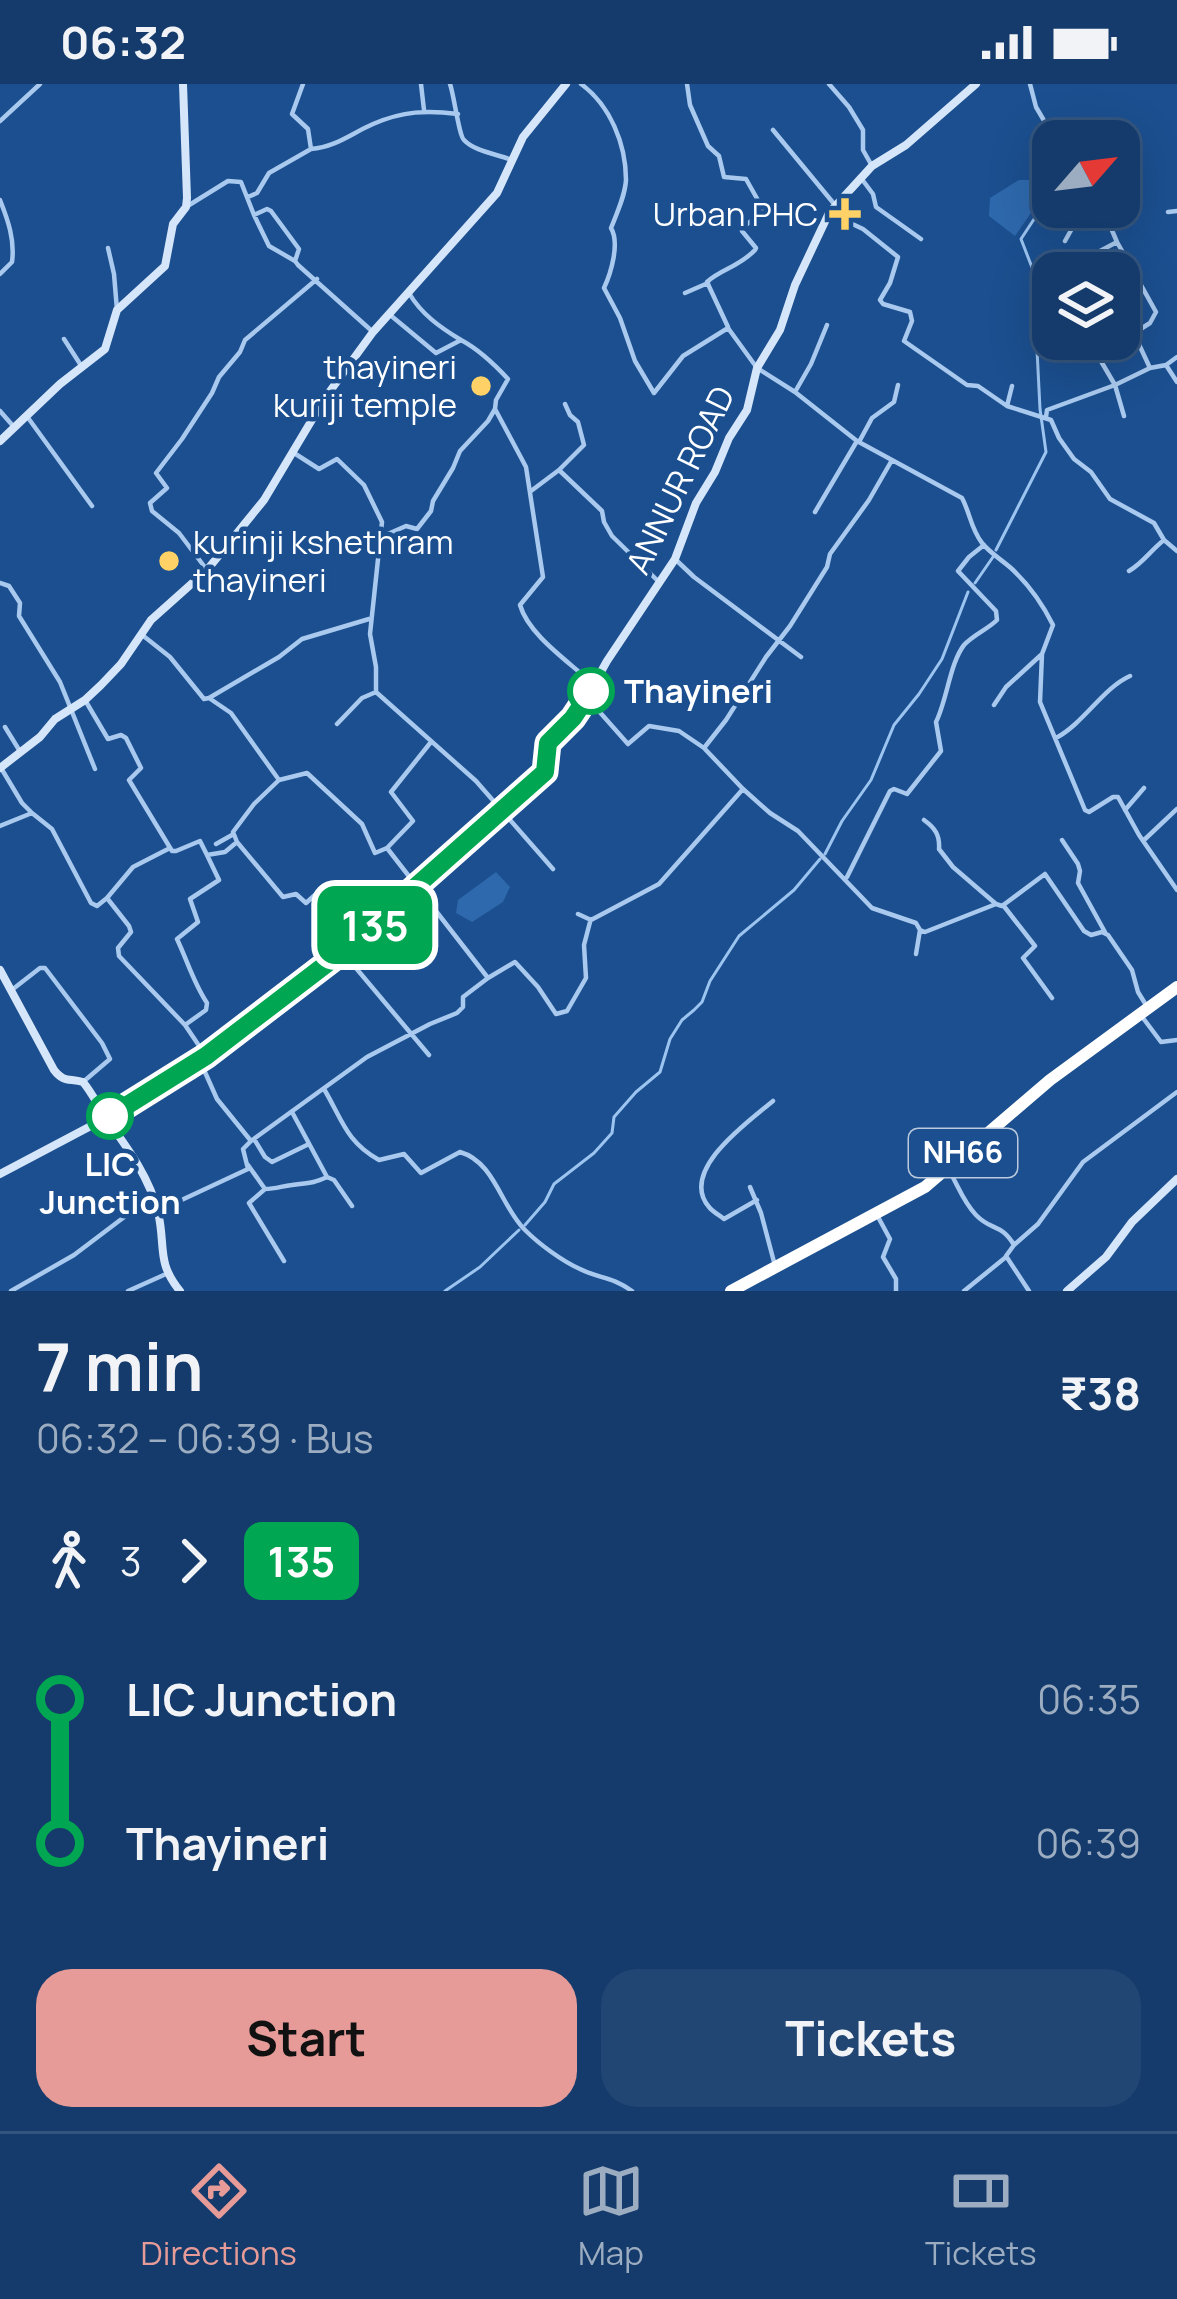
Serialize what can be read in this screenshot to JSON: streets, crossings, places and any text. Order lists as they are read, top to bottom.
{
  "streets": {
    "highway": ["NH66"],
    "main road": ["ANNUR ROAD"]
  },
  "places": {
    "health": ["Urban PHC"],
    "other": [
      "thayineri kuriji temple",
      "kurinji kshethram thayineri",
      "Thayineri",
      "LIC Junction"
    ]
  },
  "lines": ["bus line 135"],
  "north": "top right",
  "page": {
    "status": "06:32",
    "on_map": "135",
    "heading": ["7 min", "06:32 – 06:39 · Bus", "₹38"],
    "legs": ["3", "135"],
    "list": [
      {
        "name": "LIC Junction",
        "value": "06:35"
      },
      {
        "name": "Thayineri",
        "value": "06:39"
      }
    ],
    "buttons": ["Start", "Tickets"],
    "tabs": ["Directions", "Map", "Tickets"]
  }
}
